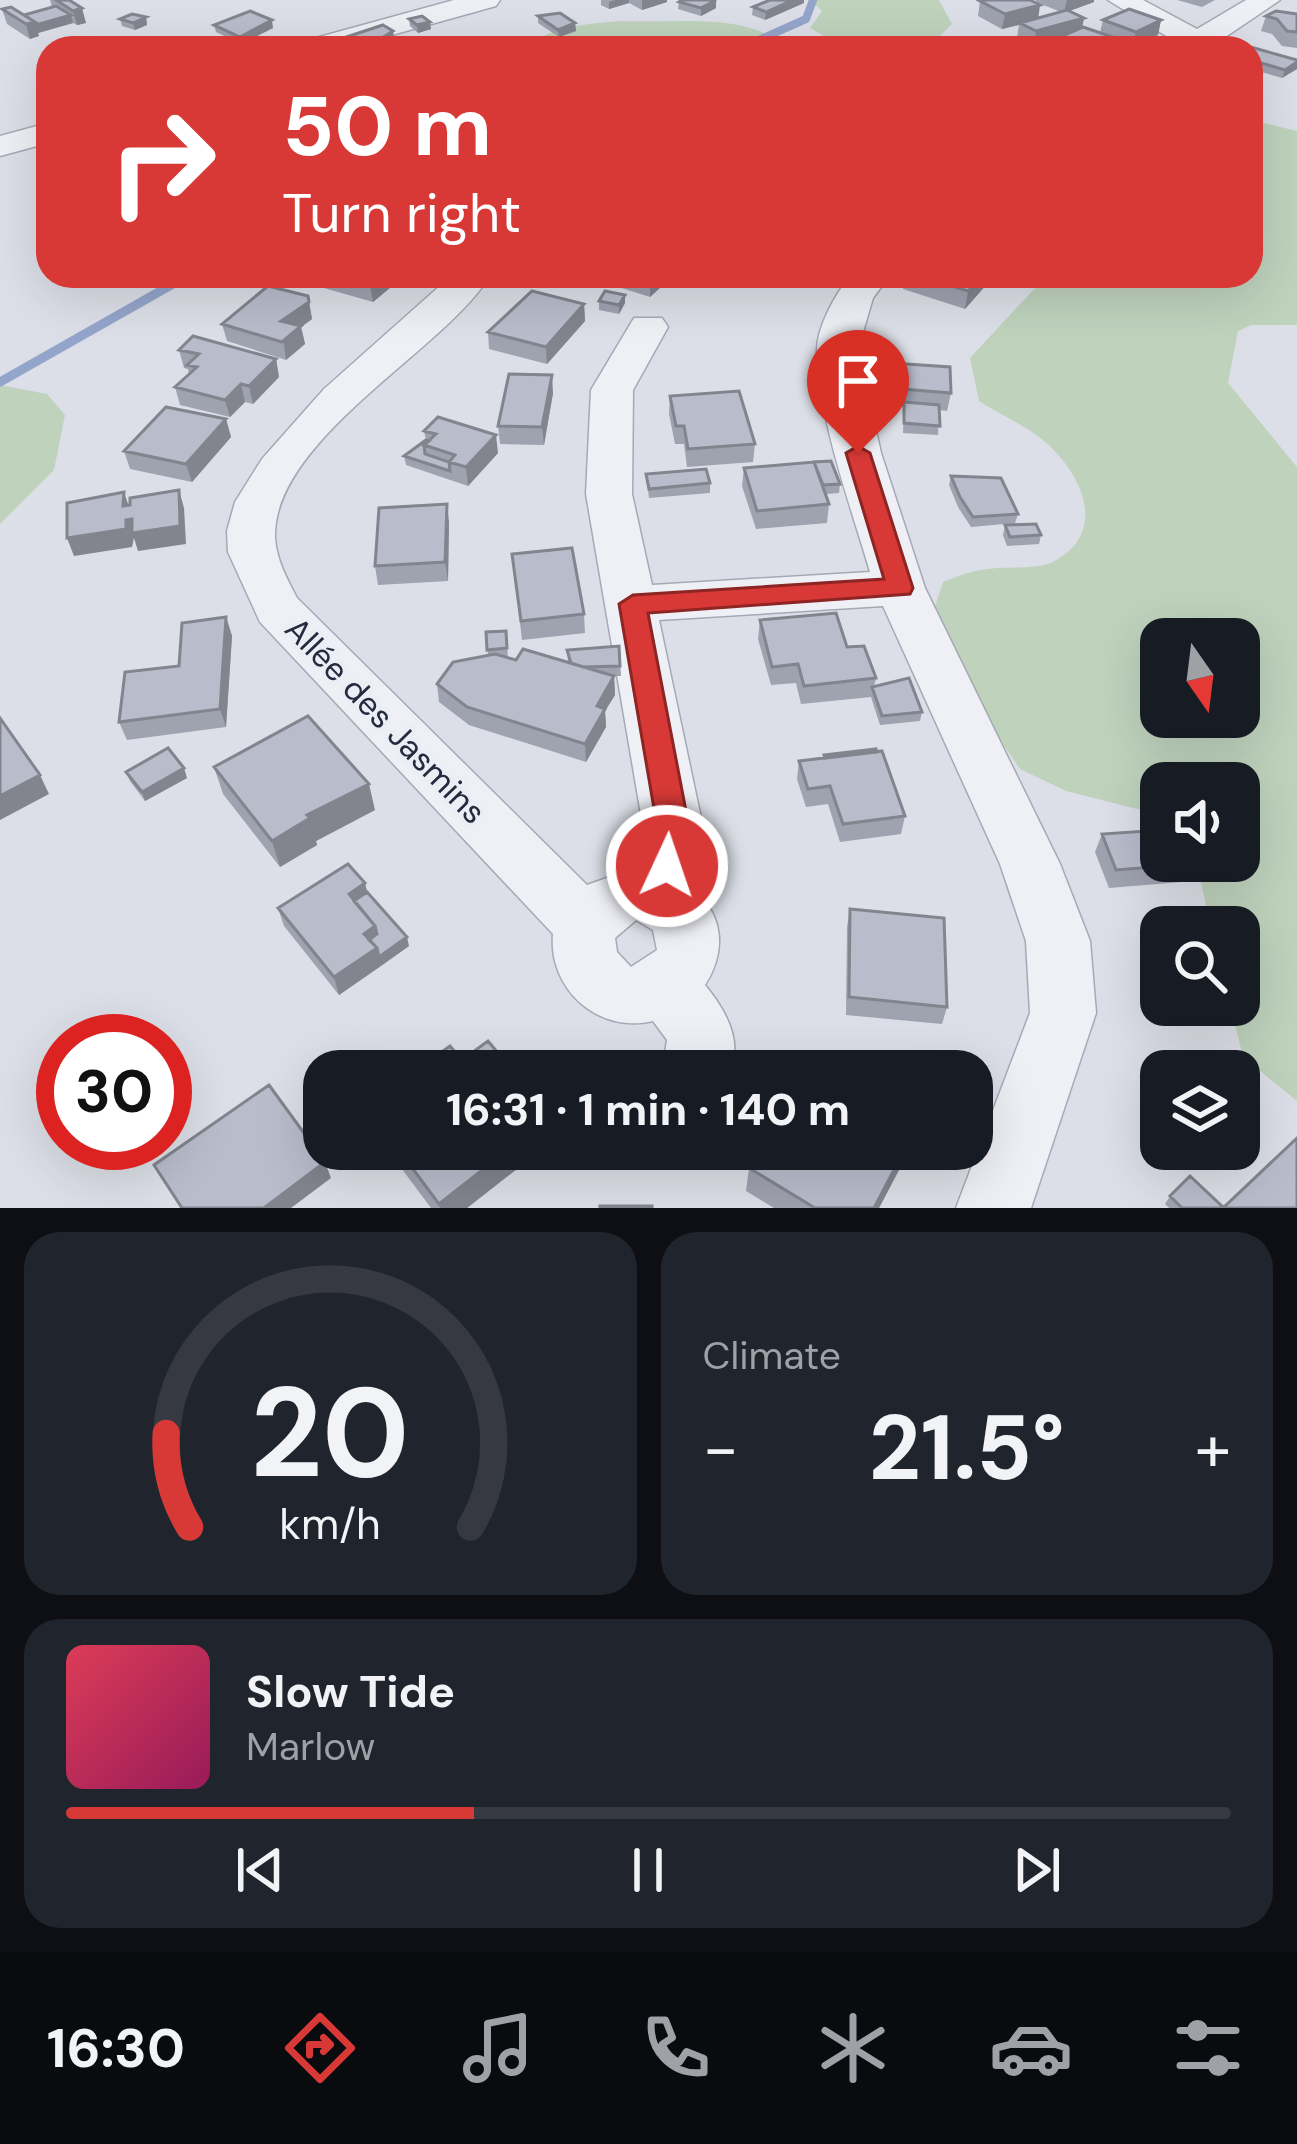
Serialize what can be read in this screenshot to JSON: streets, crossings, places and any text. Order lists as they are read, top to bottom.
{
  "streets": {
    "street": ["Allée des Jasmins"]
  },
  "north": "bottom",
  "page": {
    "turn": ["50 m", "Turn right"],
    "limit": "30",
    "trip": "16:31 · 1 min · 140 m",
    "tile": "Climate",
    "heat": ["−", "21.5°", "+"],
    "song": ["Slow Tide", "Marlow"],
    "tabs": "16:30",
    "gauge": ["20", "km/h"]
  }
}
